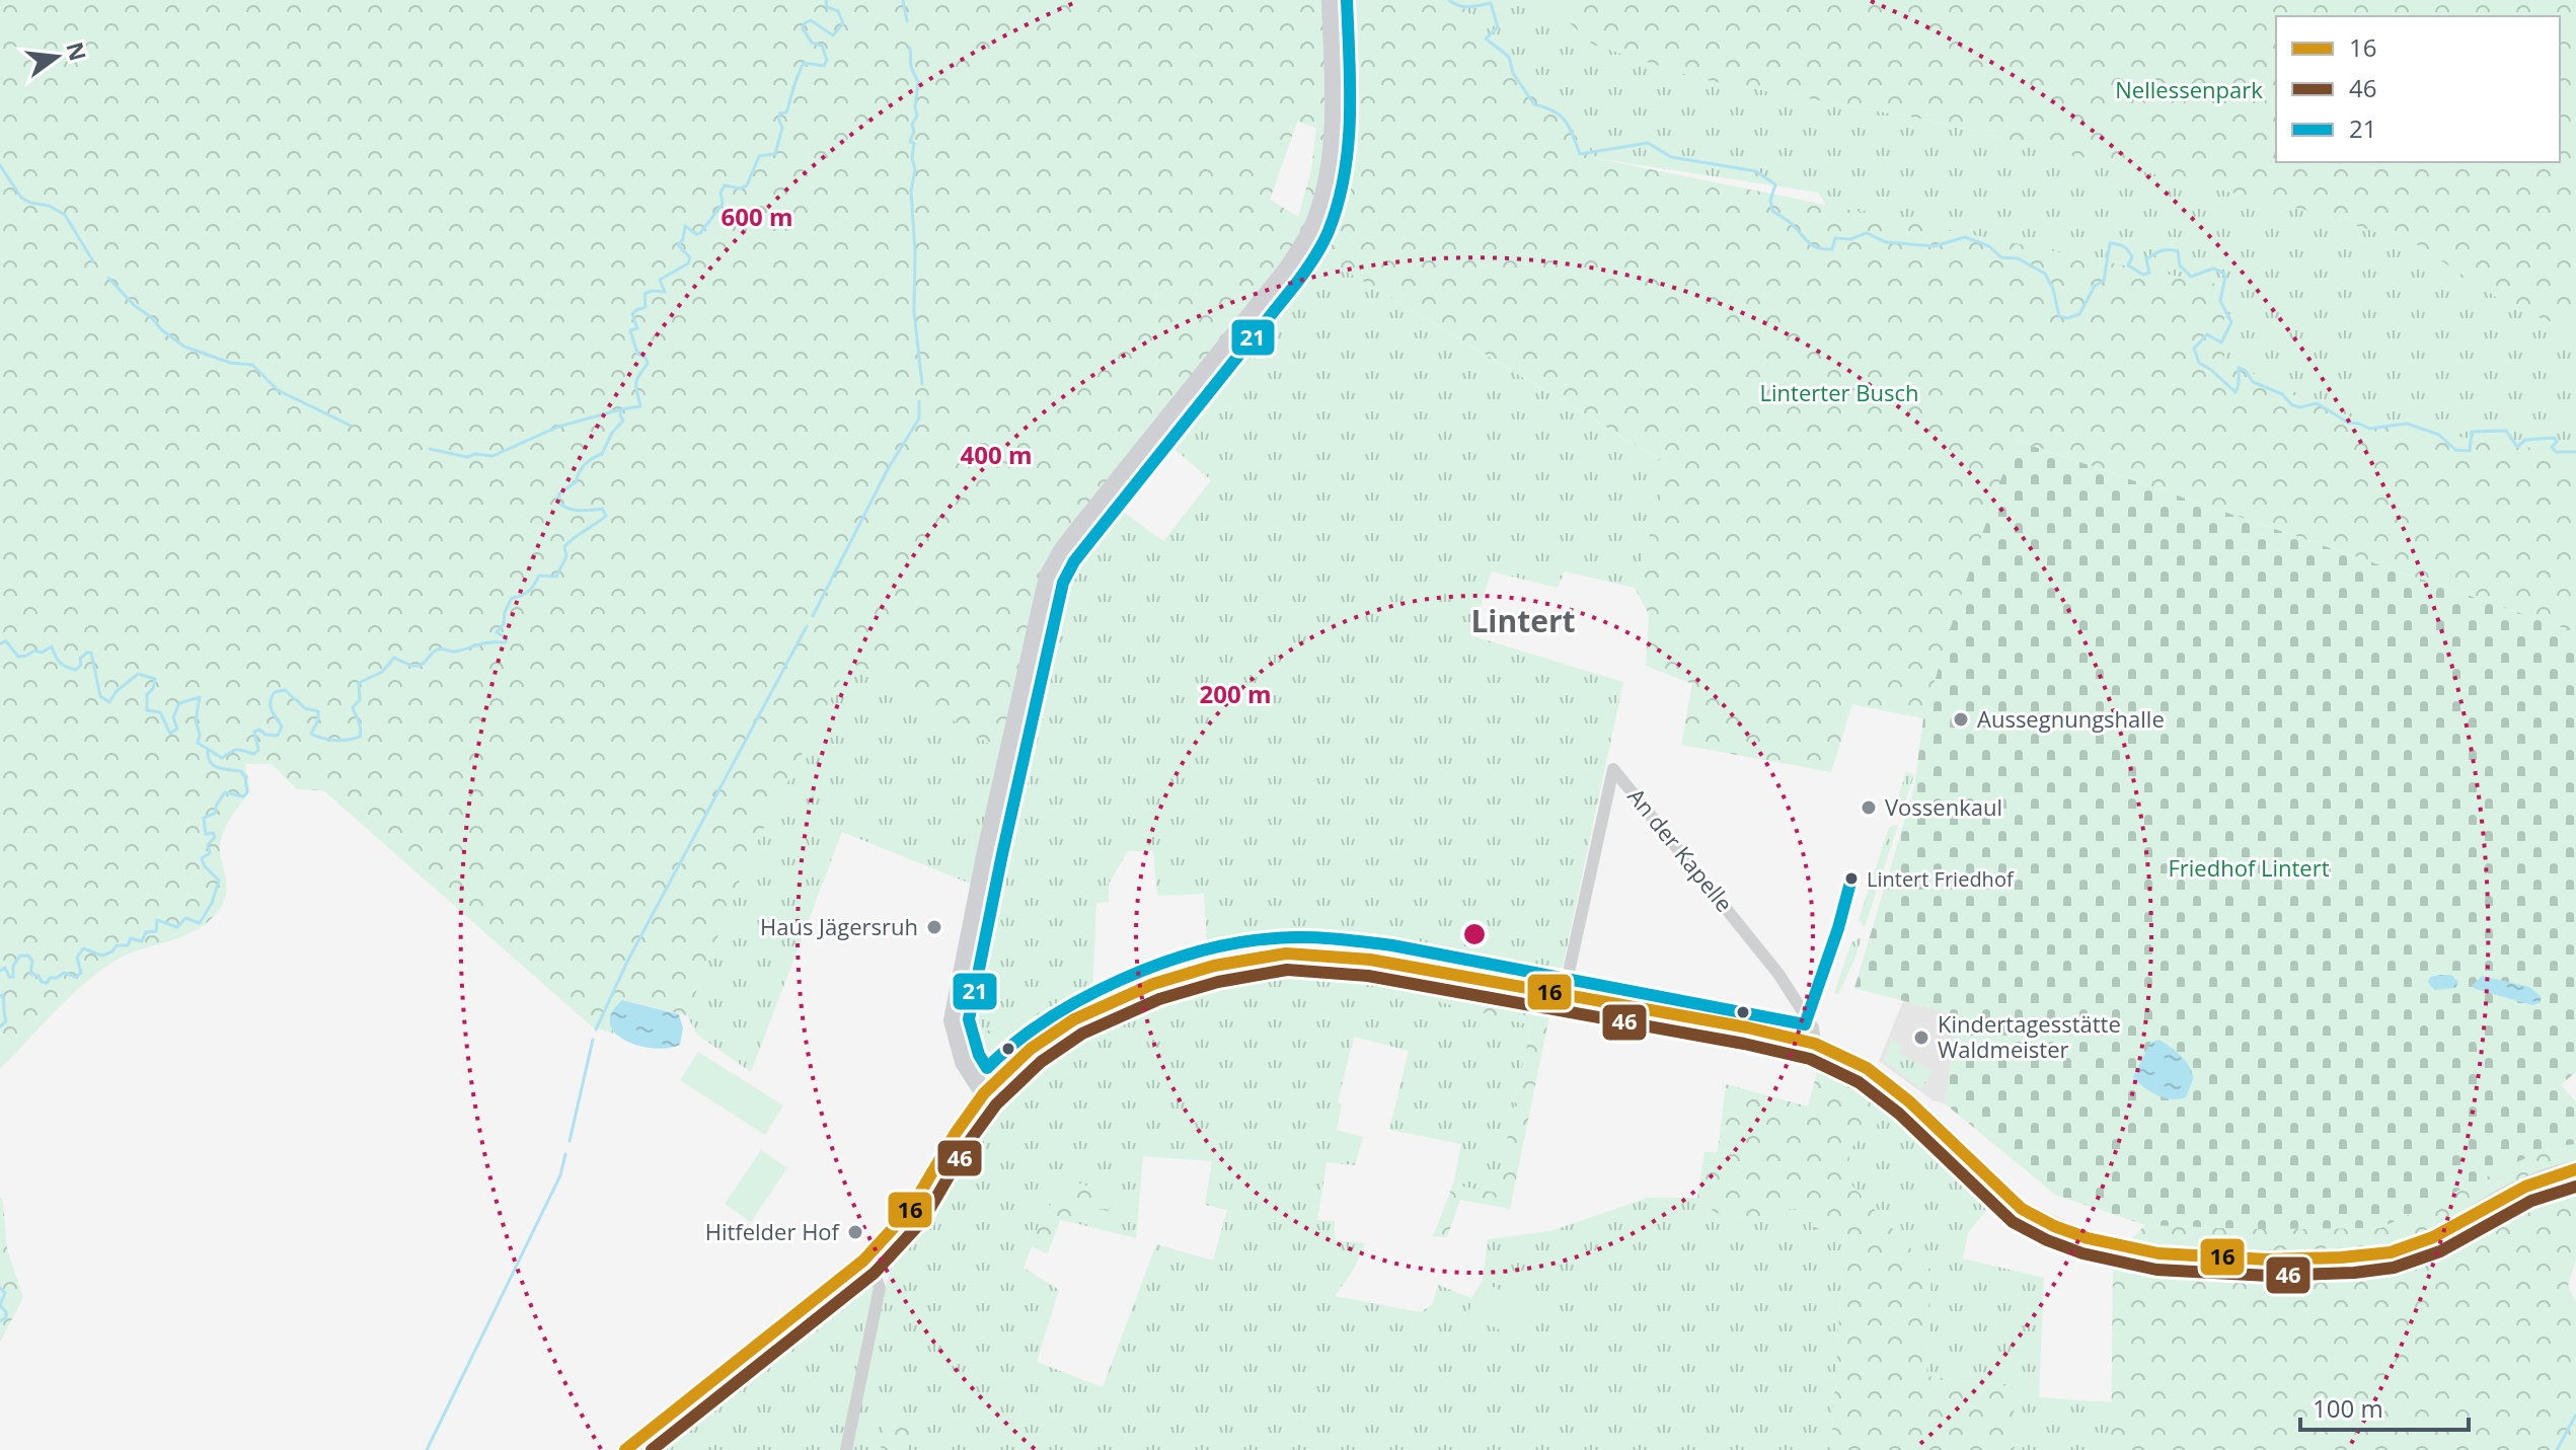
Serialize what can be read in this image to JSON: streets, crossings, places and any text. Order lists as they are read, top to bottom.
{
  "streets": {
    "street": ["An der Kapelle"]
  },
  "districts": ["Lintert"],
  "parks": ["Nellessenpark", "Linterter Busch", "Friedhof Lintert"],
  "places": [
    "Aussegnungshalle",
    "Vossenkaul",
    "Lintert Friedhof",
    "Haus Jägersruh",
    "Kindertagesstätte Waldmeister",
    "Hitfelder Hof"
  ],
  "lines": ["transit line 21", "transit line 16", "transit line 46"],
  "legend": ["16", "46", "21"],
  "scale_bar": "100 m",
  "north": "right",
  "rings": ["600 m", "400 m", "200 m"]
}
